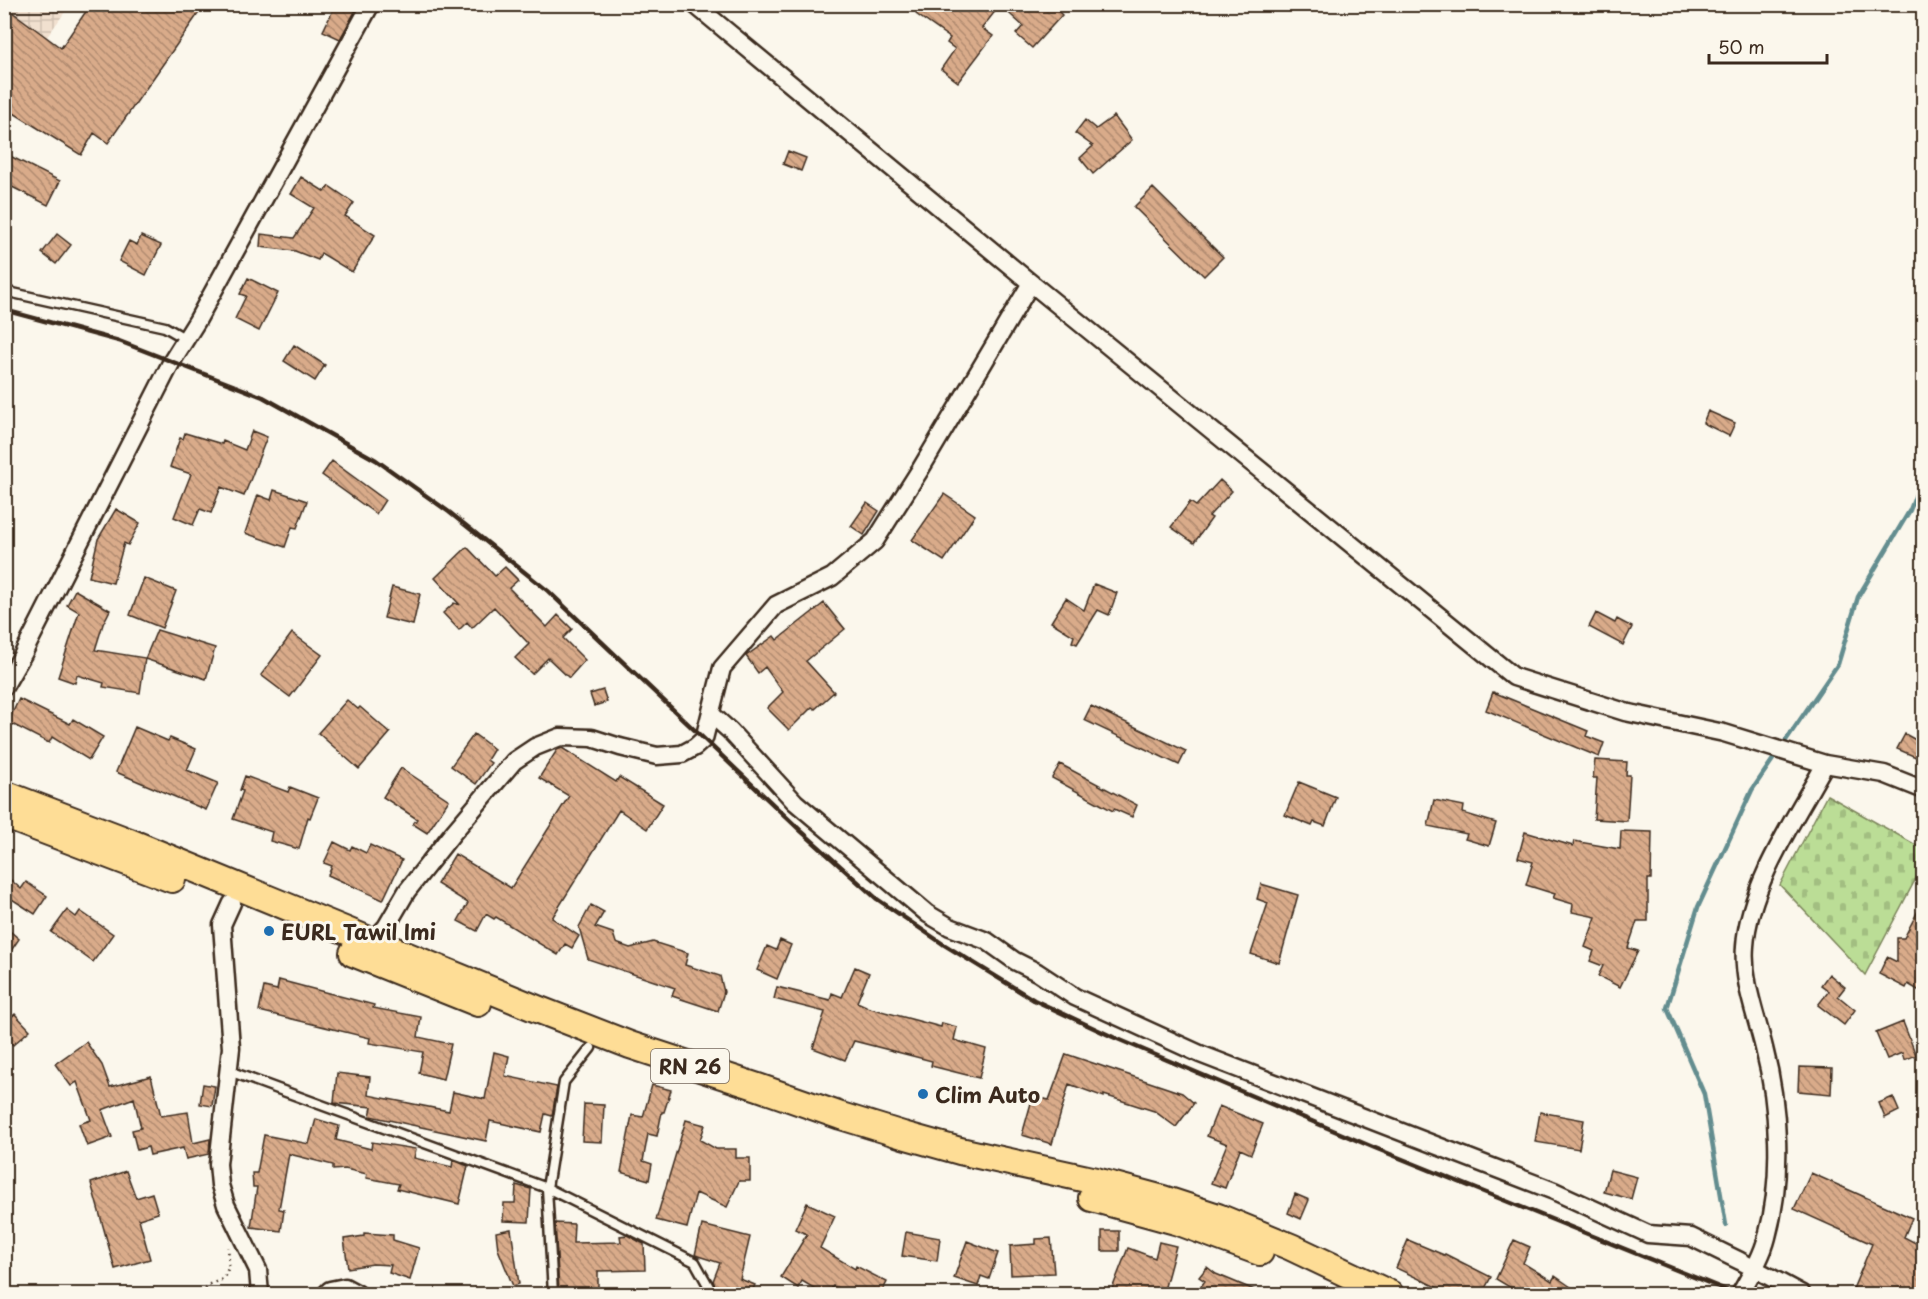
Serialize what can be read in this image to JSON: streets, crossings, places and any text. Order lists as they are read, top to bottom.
{
  "streets": {
    "main road": ["RN 26"]
  },
  "places": ["EURL Tawil Imi", "Clim Auto"],
  "scale_bar": "50 m"
}
